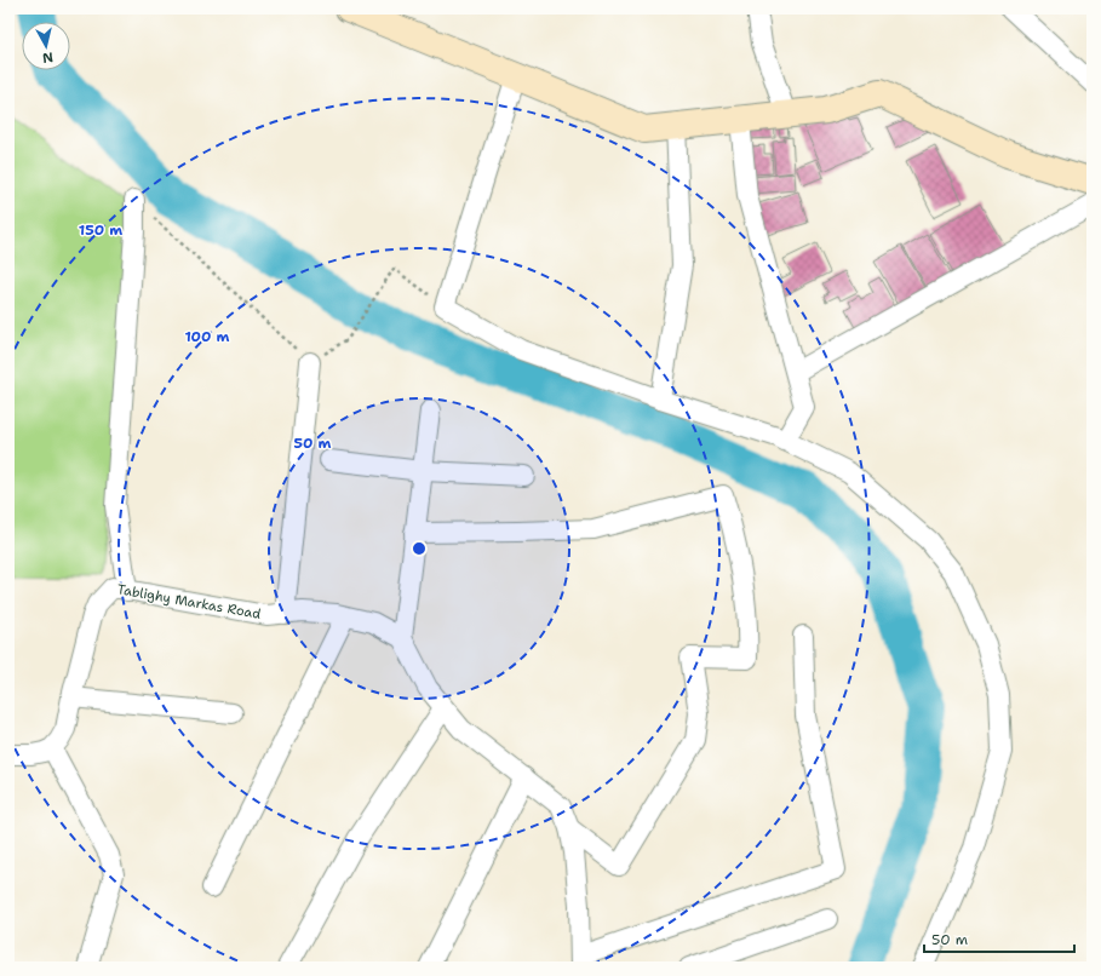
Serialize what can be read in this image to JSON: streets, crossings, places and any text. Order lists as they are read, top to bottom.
{
  "streets": {
    "street": ["Tablighy Markas Road"]
  },
  "scale_bar": "50 m",
  "north": "bottom",
  "rings": ["150 m", "100 m", "50 m"]
}
